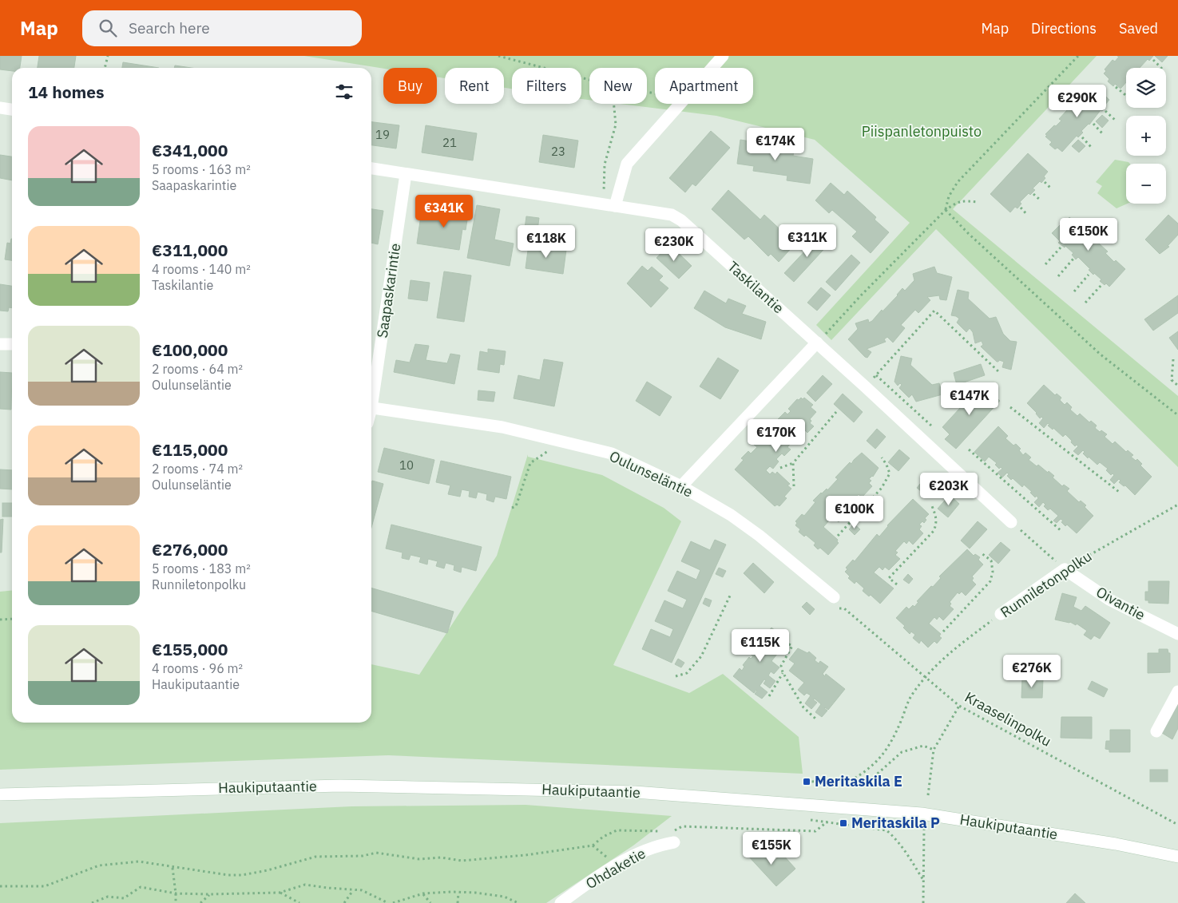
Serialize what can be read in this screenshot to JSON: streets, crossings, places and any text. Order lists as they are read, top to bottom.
{
  "streets": {
    "street": [
      "Taskilantie",
      "Saapaskarintie",
      "Oulunseläntie",
      "Runniletonpolku",
      "Oivantie",
      "Haukiputaantie",
      "Ohdaketie"
    ],
    "path": ["Kraaselinpolku"]
  },
  "crossings": [
    ["Taskilantie", "Saapaskarintie"],
    ["Oulunseläntie", "Kraaselinpolku"],
    ["Runniletonpolku", "Oivantie"],
    ["Runniletonpolku", "Kraaselinpolku"]
  ],
  "parks": ["Piispanletonpuisto"],
  "places": {
    "transit": ["Meritaskila E", "Meritaskila P"]
  },
  "house_numbers": [
    "19",
    "21",
    "23",
    "10"
  ],
  "page": {
    "header": "Map",
    "search": "Search here",
    "nav": ["Map", "Directions", "Saved"],
    "map_buttons": ["+", "−"],
    "chip": [
      "Buy",
      "Rent",
      "Filters",
      "New",
      "Apartment"
    ],
    "heading": "14 homes",
    "price": [
      "€290K",
      "€174K",
      "€341K",
      "€150K",
      "€311K",
      "€118K",
      "€230K",
      "€147K",
      "€170K",
      "€203K",
      "€100K",
      "€115K",
      "€276K",
      "€155K"
    ],
    "list": [
      {
        "name": "€341,000",
        "note": "5 rooms · 163 m² · Saapaskarintie"
      },
      {
        "name": "€311,000",
        "note": "4 rooms · 140 m² · Taskilantie"
      },
      {
        "name": "€100,000",
        "note": "2 rooms · 64 m² · Oulunseläntie"
      },
      {
        "name": "€115,000",
        "note": "2 rooms · 74 m² · Oulunseläntie"
      },
      {
        "name": "€276,000",
        "note": "5 rooms · 183 m² · Runniletonpolku"
      },
      {
        "name": "€155,000",
        "note": "4 rooms · 96 m² · Haukiputaantie"
      }
    ]
  }
}
